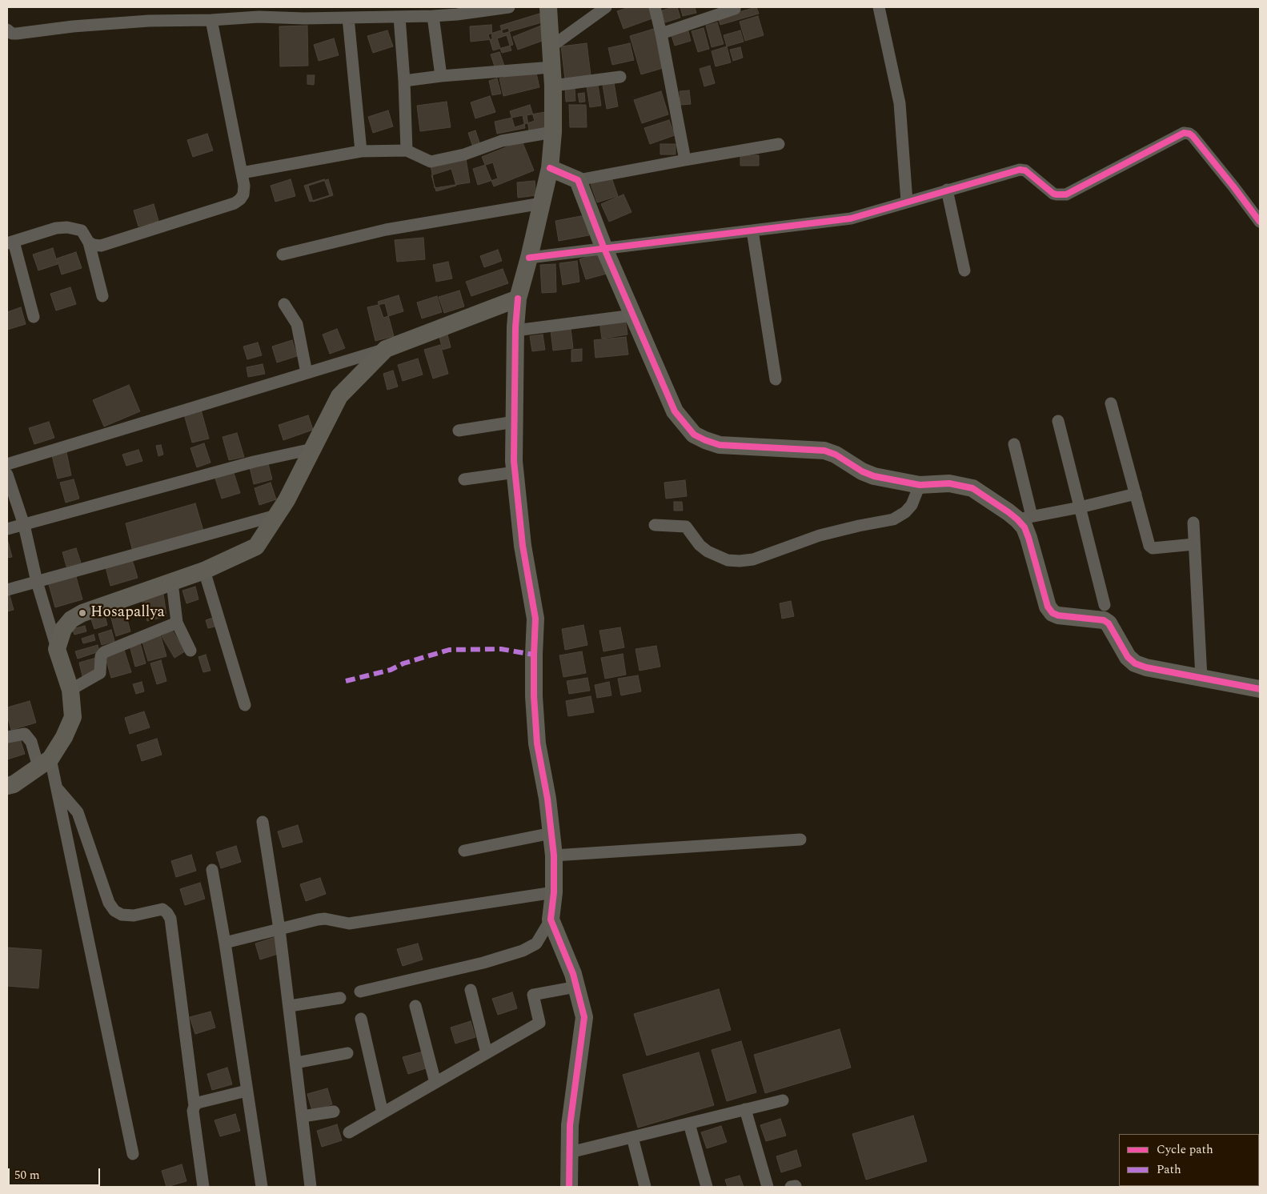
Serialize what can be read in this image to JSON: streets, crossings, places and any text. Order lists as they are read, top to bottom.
{
  "places": ["Hosapallya"],
  "legend": ["Cycle path", "Path"],
  "scale_bar": "50 m"
}
